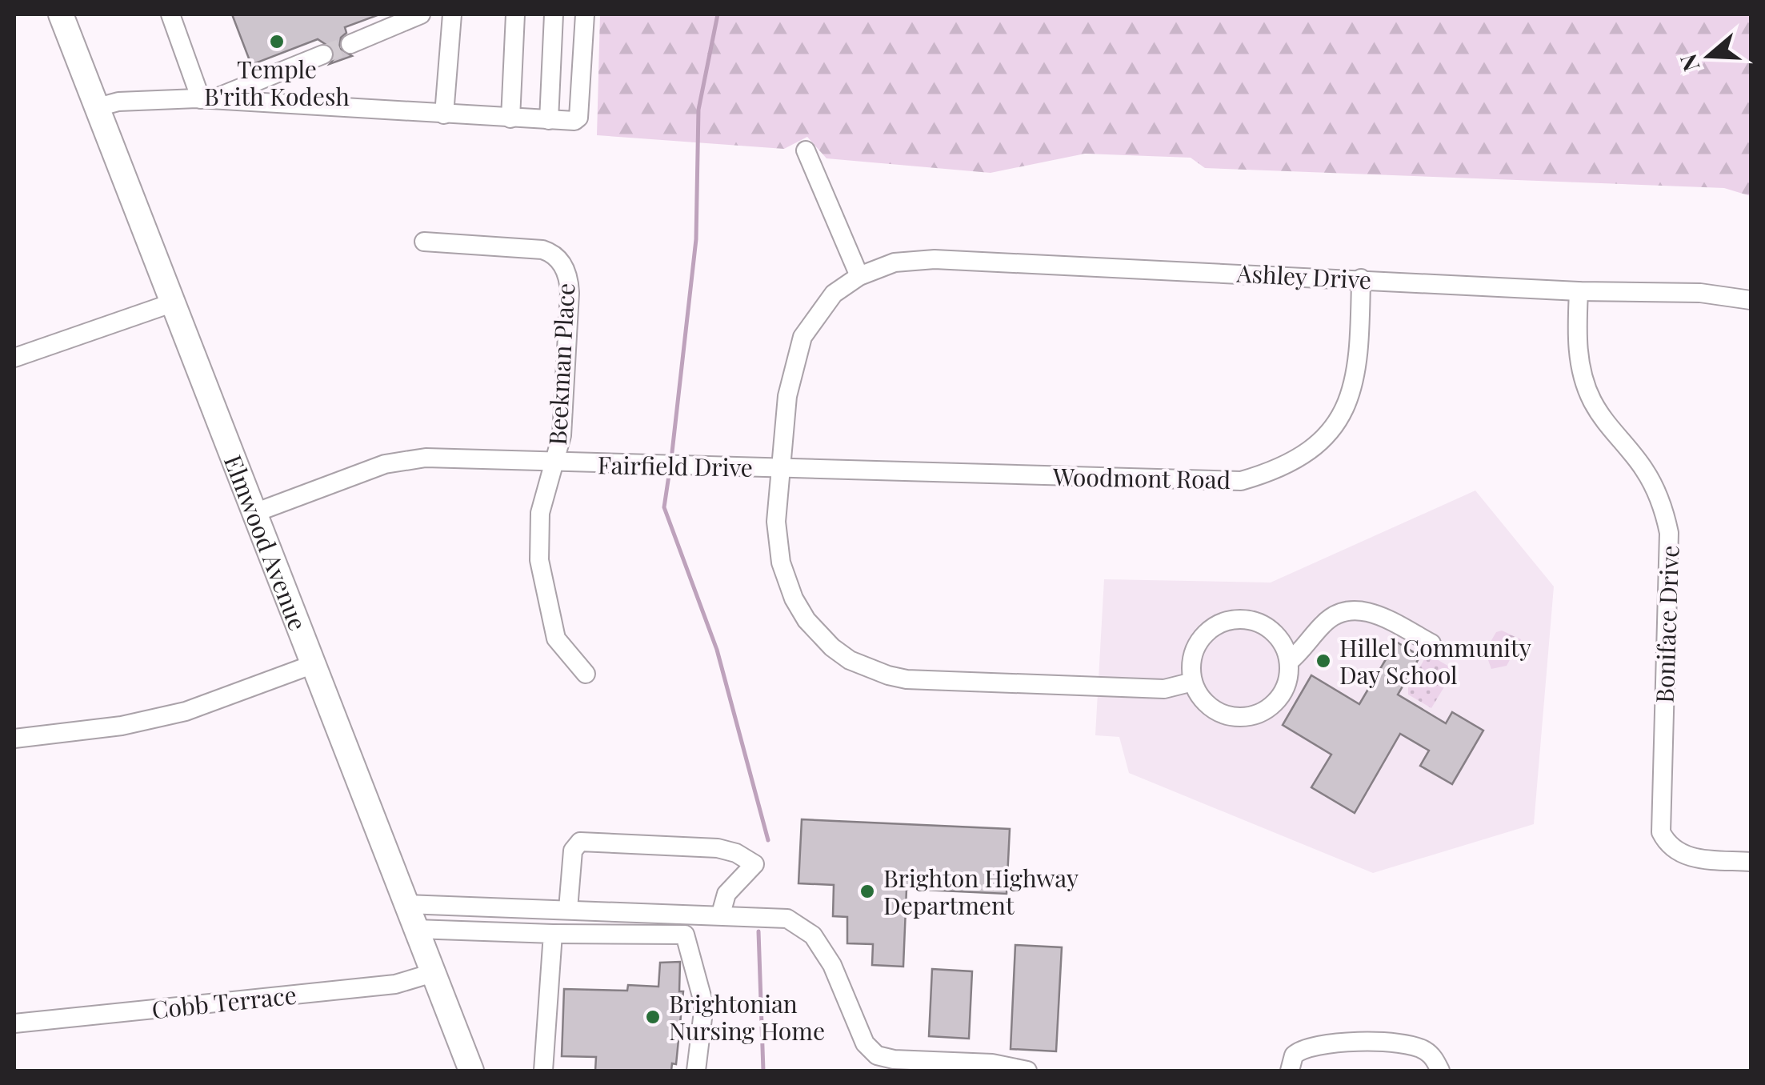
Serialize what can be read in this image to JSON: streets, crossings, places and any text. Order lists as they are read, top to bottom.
{
  "streets": {
    "main road": ["Elmwood Avenue"],
    "street": [
      "Ashley Drive",
      "Beekman Place",
      "Fairfield Drive",
      "Woodmont Road",
      "Boniface Drive",
      "Cobb Terrace"
    ]
  },
  "crossings": [
    ["Ashley Drive", "Fairfield Drive"],
    ["Ashley Drive", "Woodmont Road"],
    ["Ashley Drive", "Boniface Drive"],
    ["Beekman Place", "Fairfield Drive"],
    ["Fairfield Drive", "Woodmont Road"],
    ["Fairfield Drive", "Elmwood Avenue"],
    ["Elmwood Avenue", "Cobb Terrace"]
  ],
  "places": [
    "Temple B'rith Kodesh",
    "Hillel Community Day School",
    "Brighton Highway Department",
    "Brightonian Nursing Home"
  ],
  "north": "left"
}
